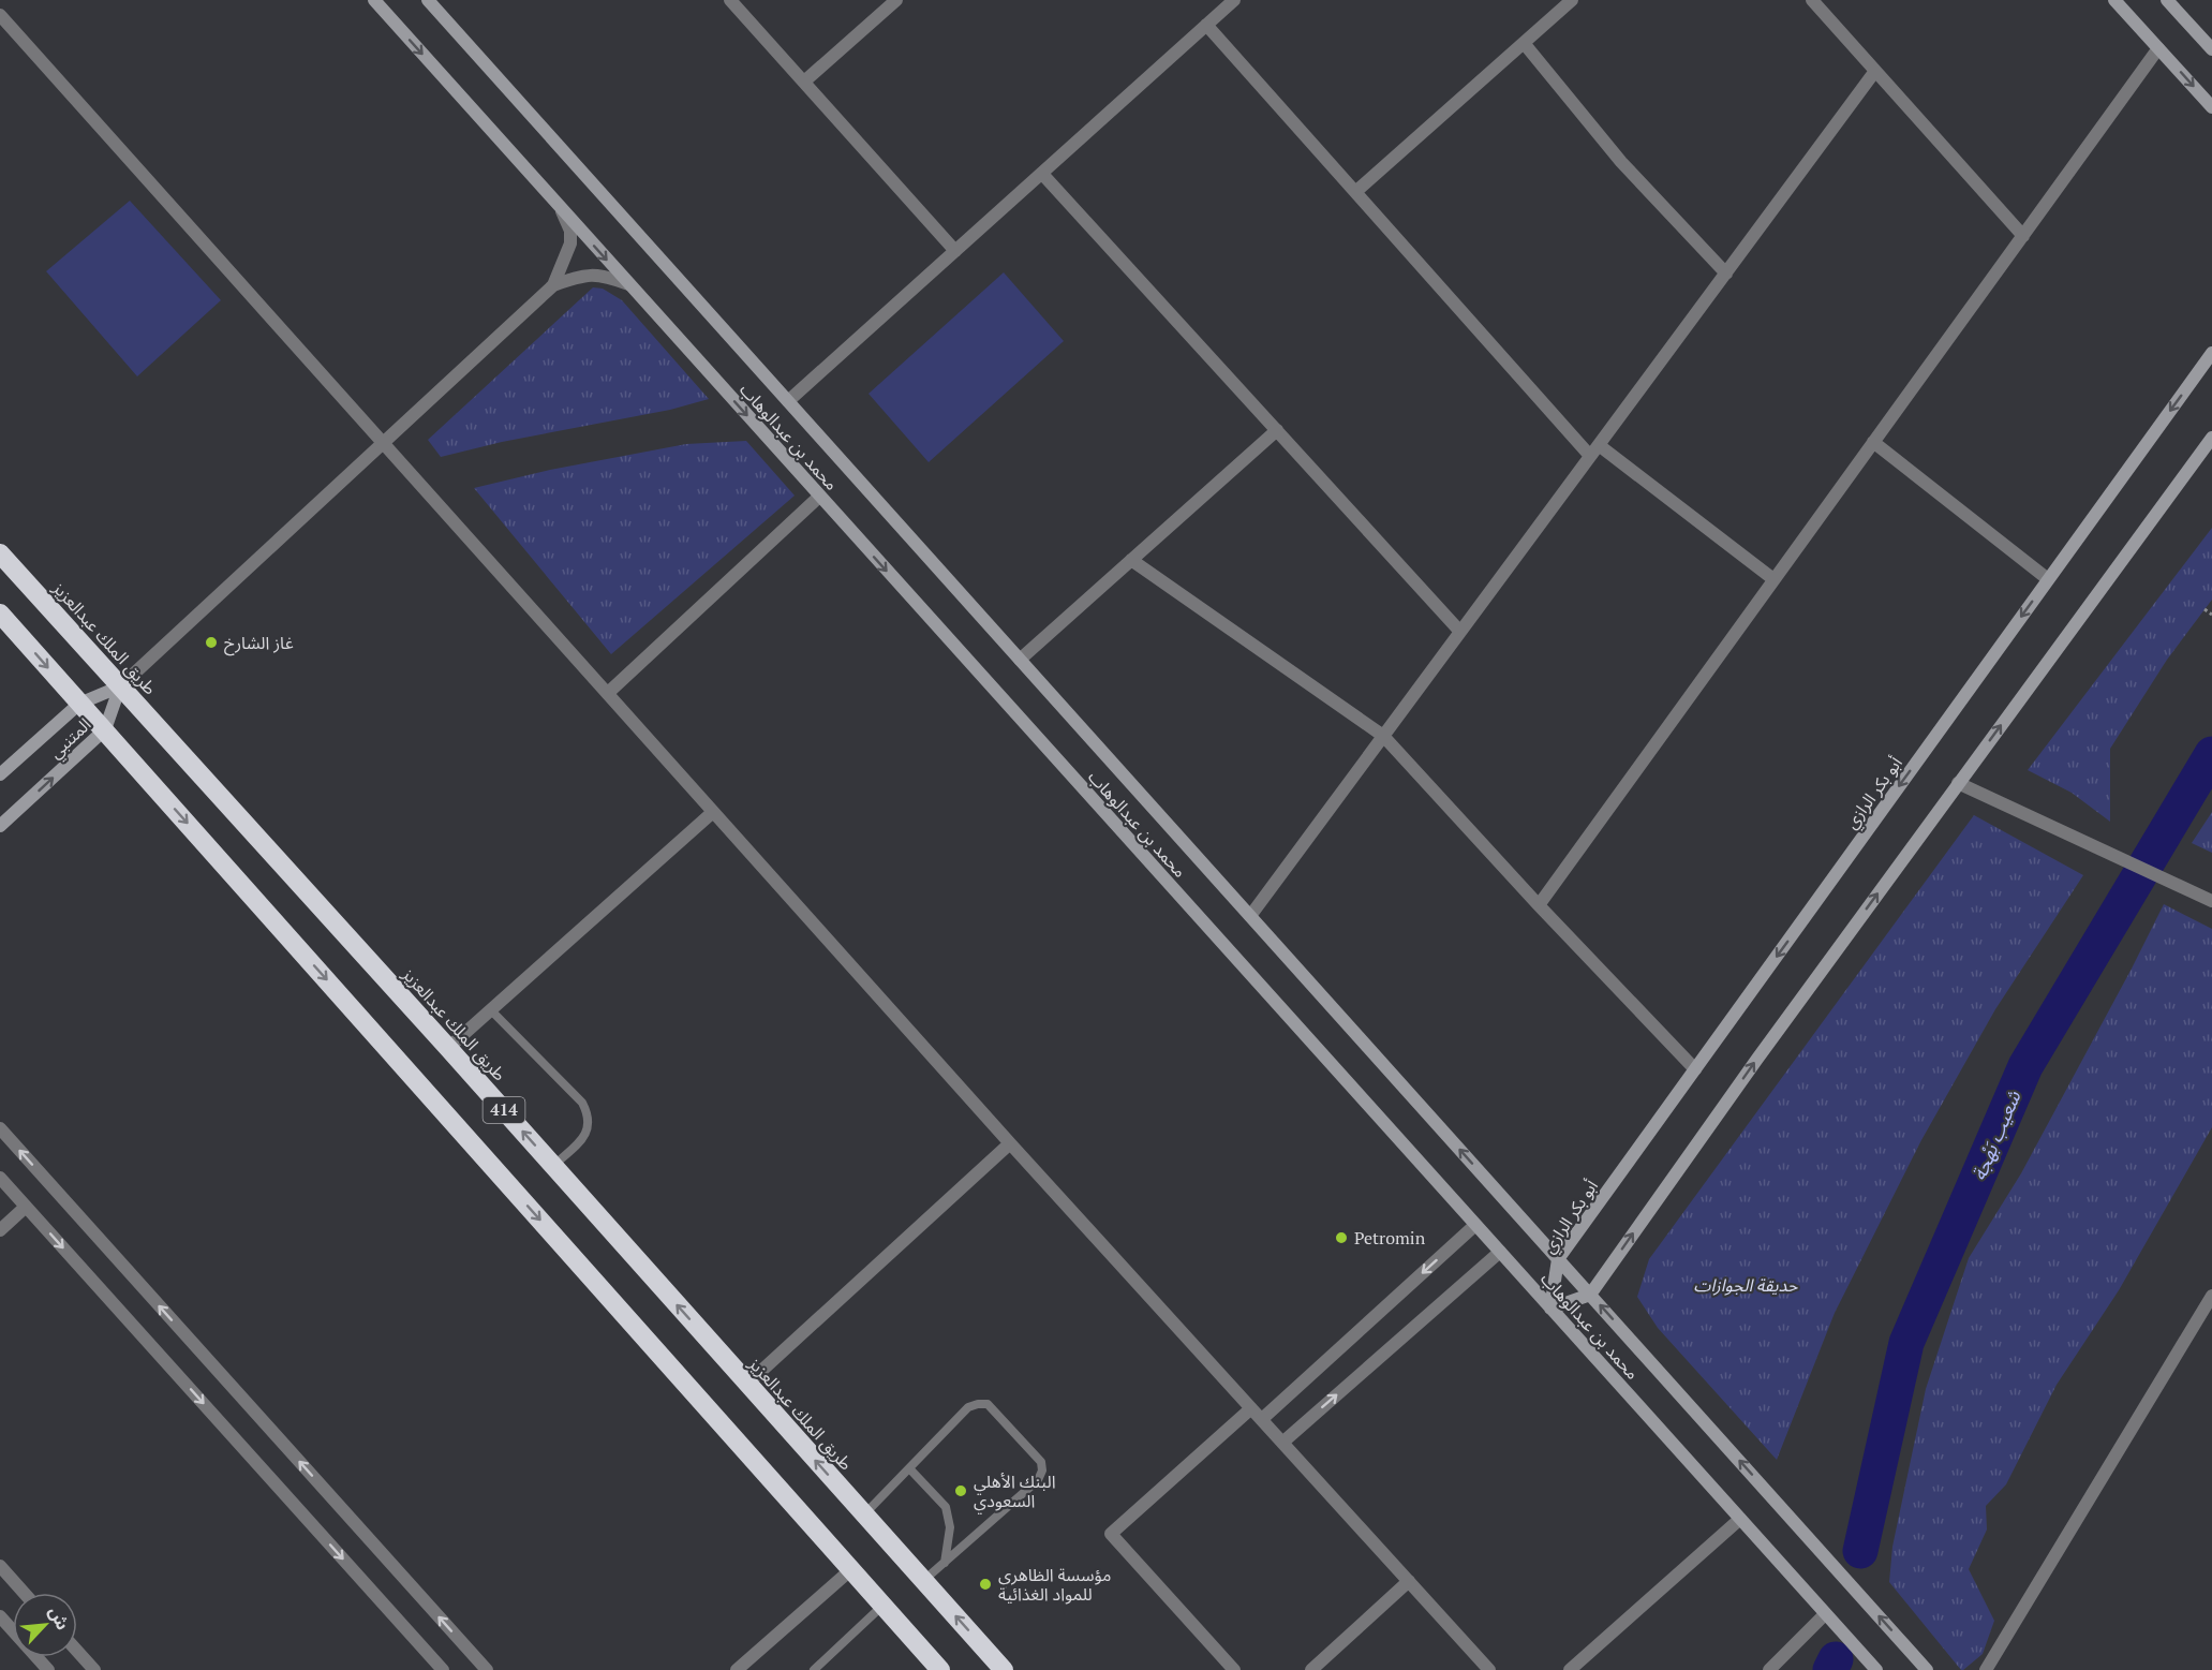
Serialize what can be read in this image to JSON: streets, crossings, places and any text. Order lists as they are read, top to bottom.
{
  "streets": {
    "highway": ["طريق الملك عبدالعزيز", "414"],
    "street": ["محمد بن عبدالوهاب", "المتنبي", "أبو بكر الرازي"]
  },
  "crossings": [
    ["محمد بن عبدالوهاب", "أبو بكر الرازي"],
    ["طريق الملك عبدالعزيز", "المتنبي"],
    ["المتنبي", "414"]
  ],
  "water": ["شعيب بَهْجة"],
  "parks": ["حديقة الجوازات"],
  "places": [
    "غاز الشارخ",
    "Petromin",
    "البنك الأهلي السعودي",
    "مؤسسة الظاهري للمواد الغذائية"
  ],
  "north": "top right"
}
